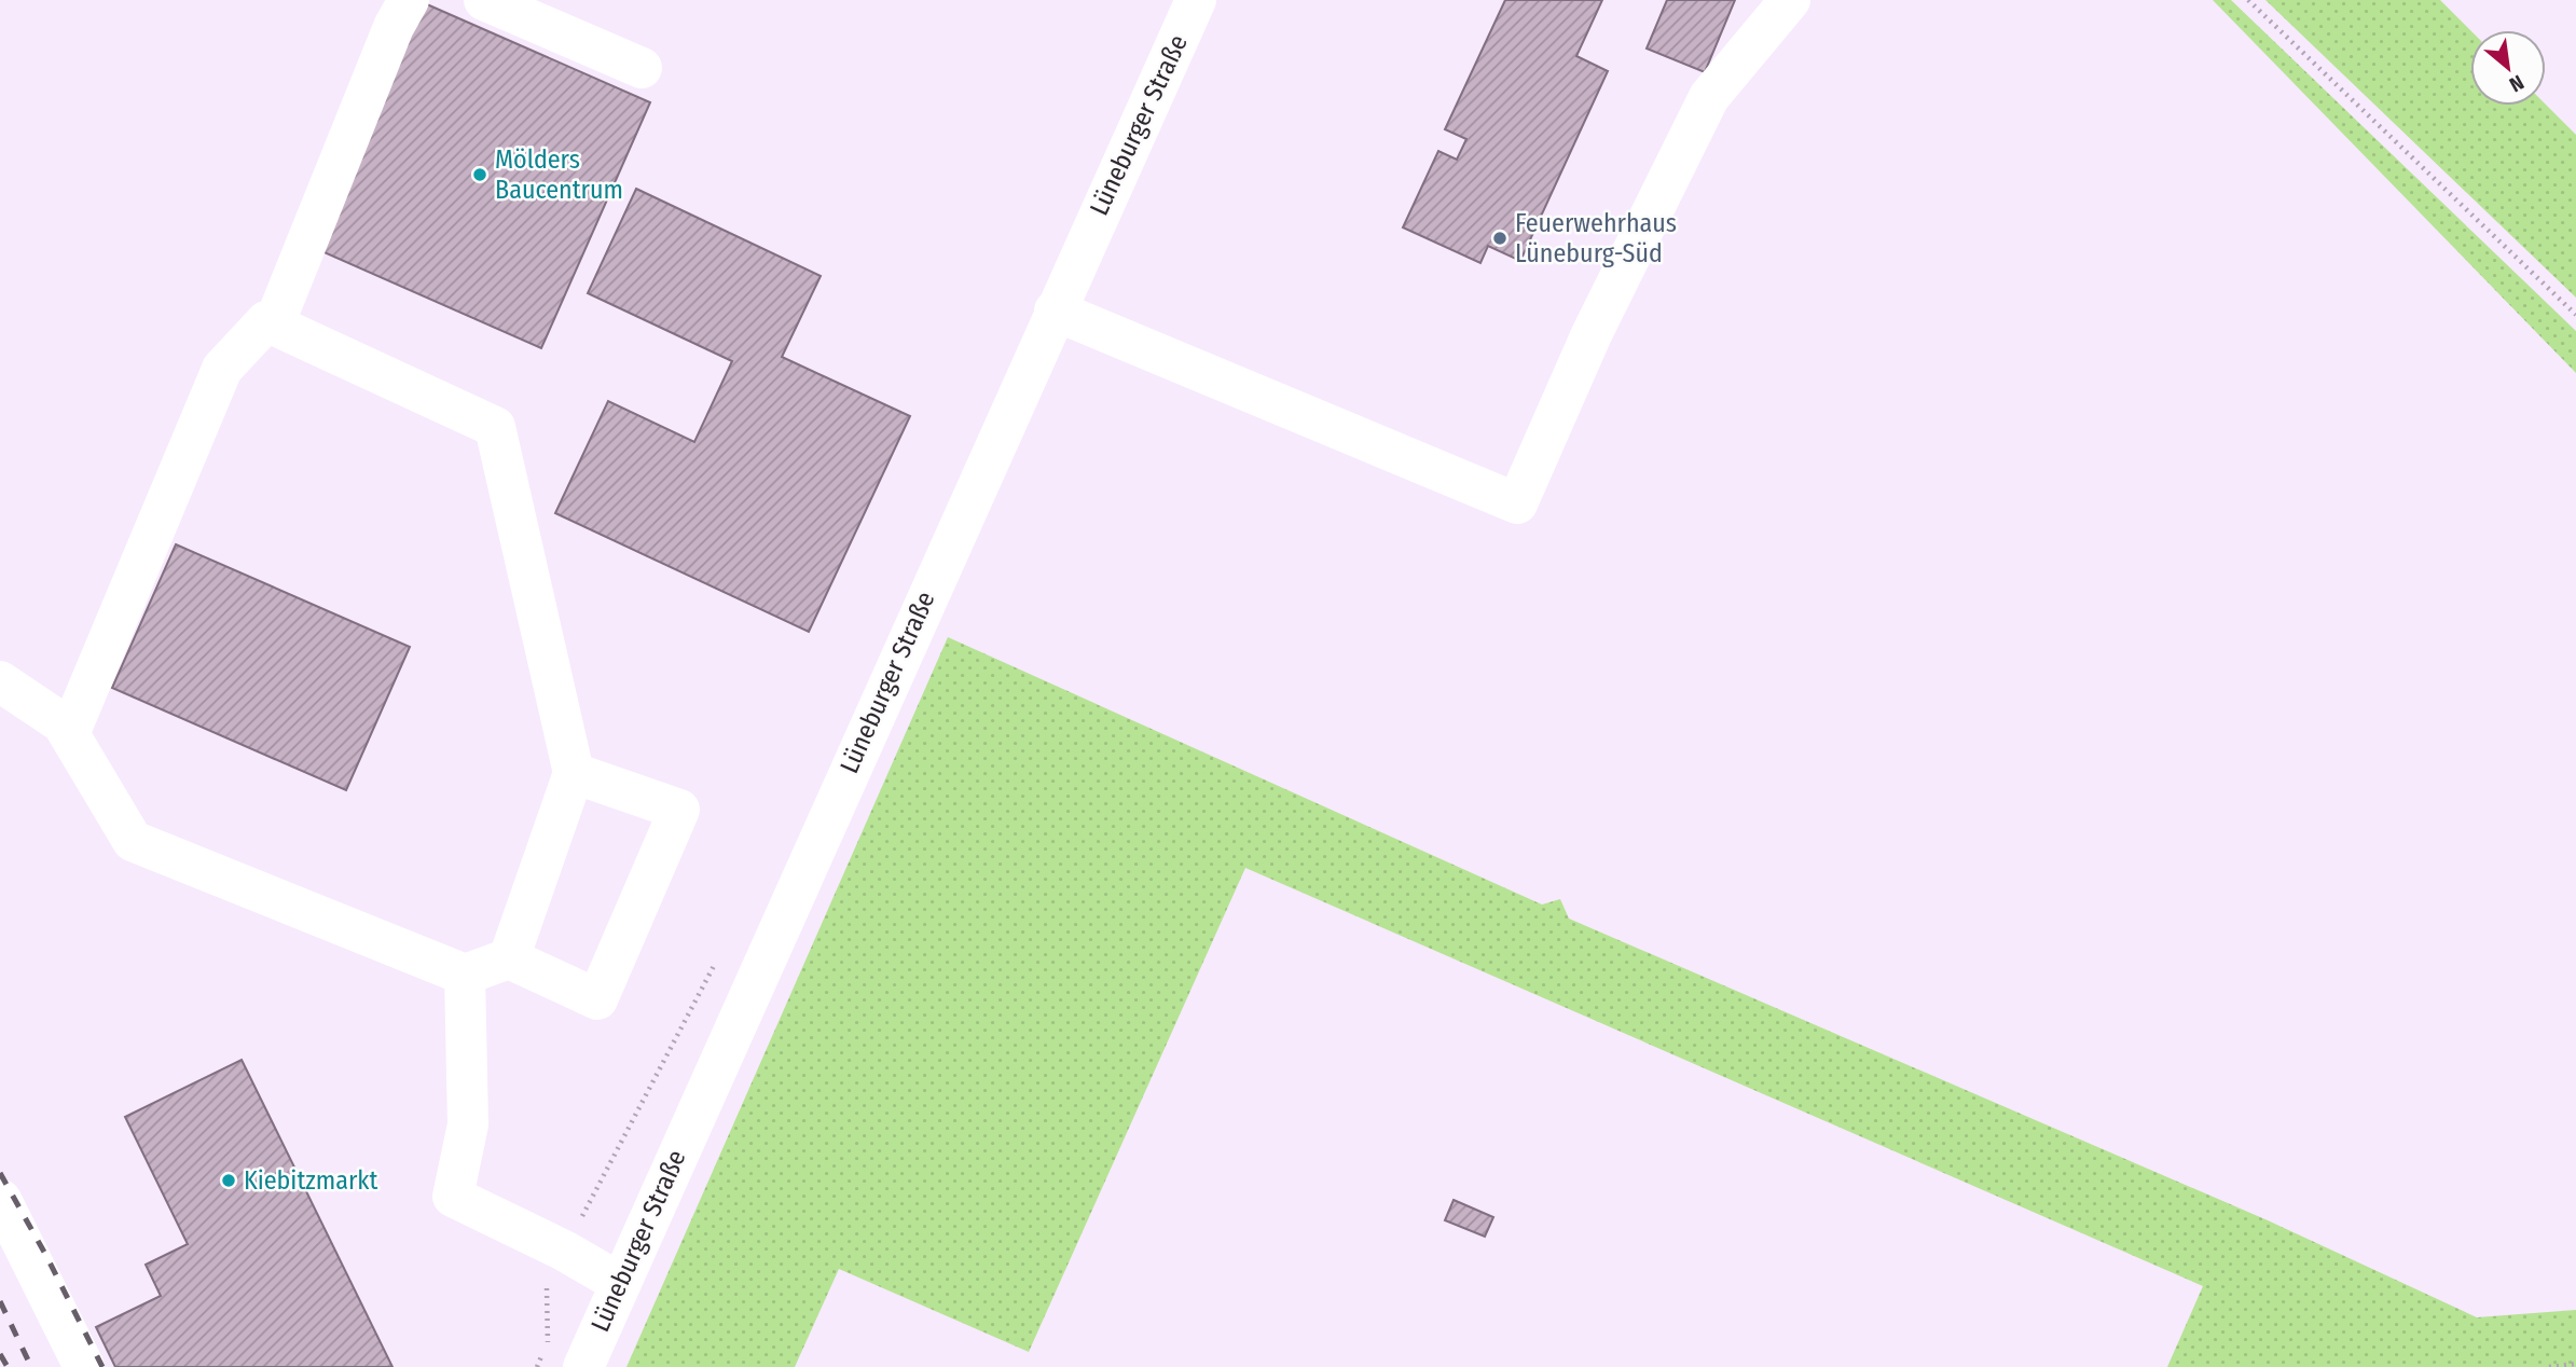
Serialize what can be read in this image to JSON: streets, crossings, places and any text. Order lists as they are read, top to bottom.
{
  "streets": {
    "street": ["Lüneburger Straße"]
  },
  "places": ["Mölders Baucentrum", "Feuerwehrhaus Lüneburg-Süd", "Kiebitzmarkt"],
  "north": "bottom right"
}
